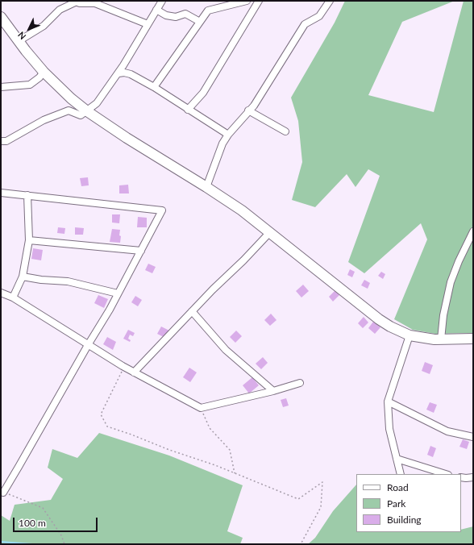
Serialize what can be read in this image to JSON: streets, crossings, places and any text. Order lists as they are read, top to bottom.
{
  "legend": ["Road", "Park", "Building"],
  "scale_bar": "100 m",
  "north": "bottom left"
}
